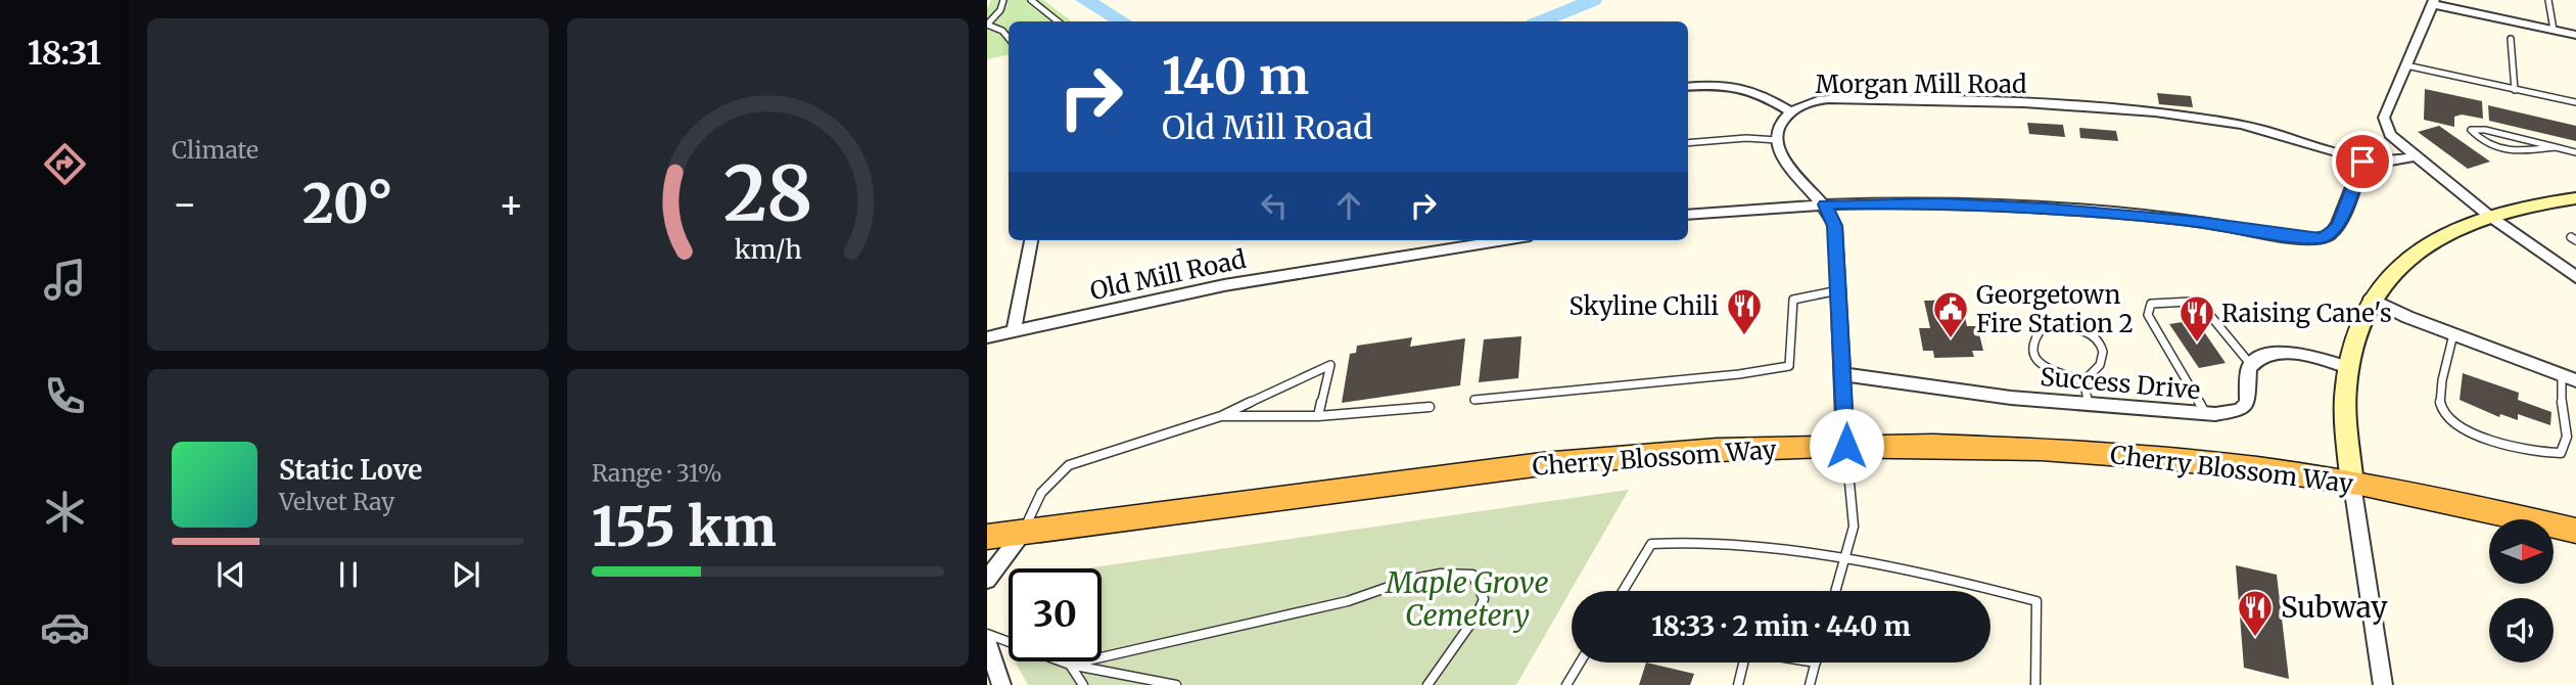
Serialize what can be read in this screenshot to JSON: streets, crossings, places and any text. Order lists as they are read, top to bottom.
{
  "streets": {
    "highway": ["Cherry Blossom Way"],
    "street": ["Morgan Mill Road", "Old Mill Road", "Success Drive"]
  },
  "parks": ["Maple Grove Cemetery"],
  "places": {
    "restaurant": ["Skyline Chili", "Raising Cane's", "Subway"],
    "public building": ["Georgetown Fire Station 2"]
  },
  "north": "right",
  "page": {
    "tabs": "18:31",
    "tile": [
      "Climate",
      ["Range · 31%", "155 km"]
    ],
    "turn": ["140 m", "Old Mill Road"],
    "heat": ["−", "20°", "+"],
    "song": ["Static Love", "Velvet Ray"],
    "limit": "30",
    "trip": "18:33 · 2 min · 440 m",
    "gauge": ["28", "km/h"]
  }
}
